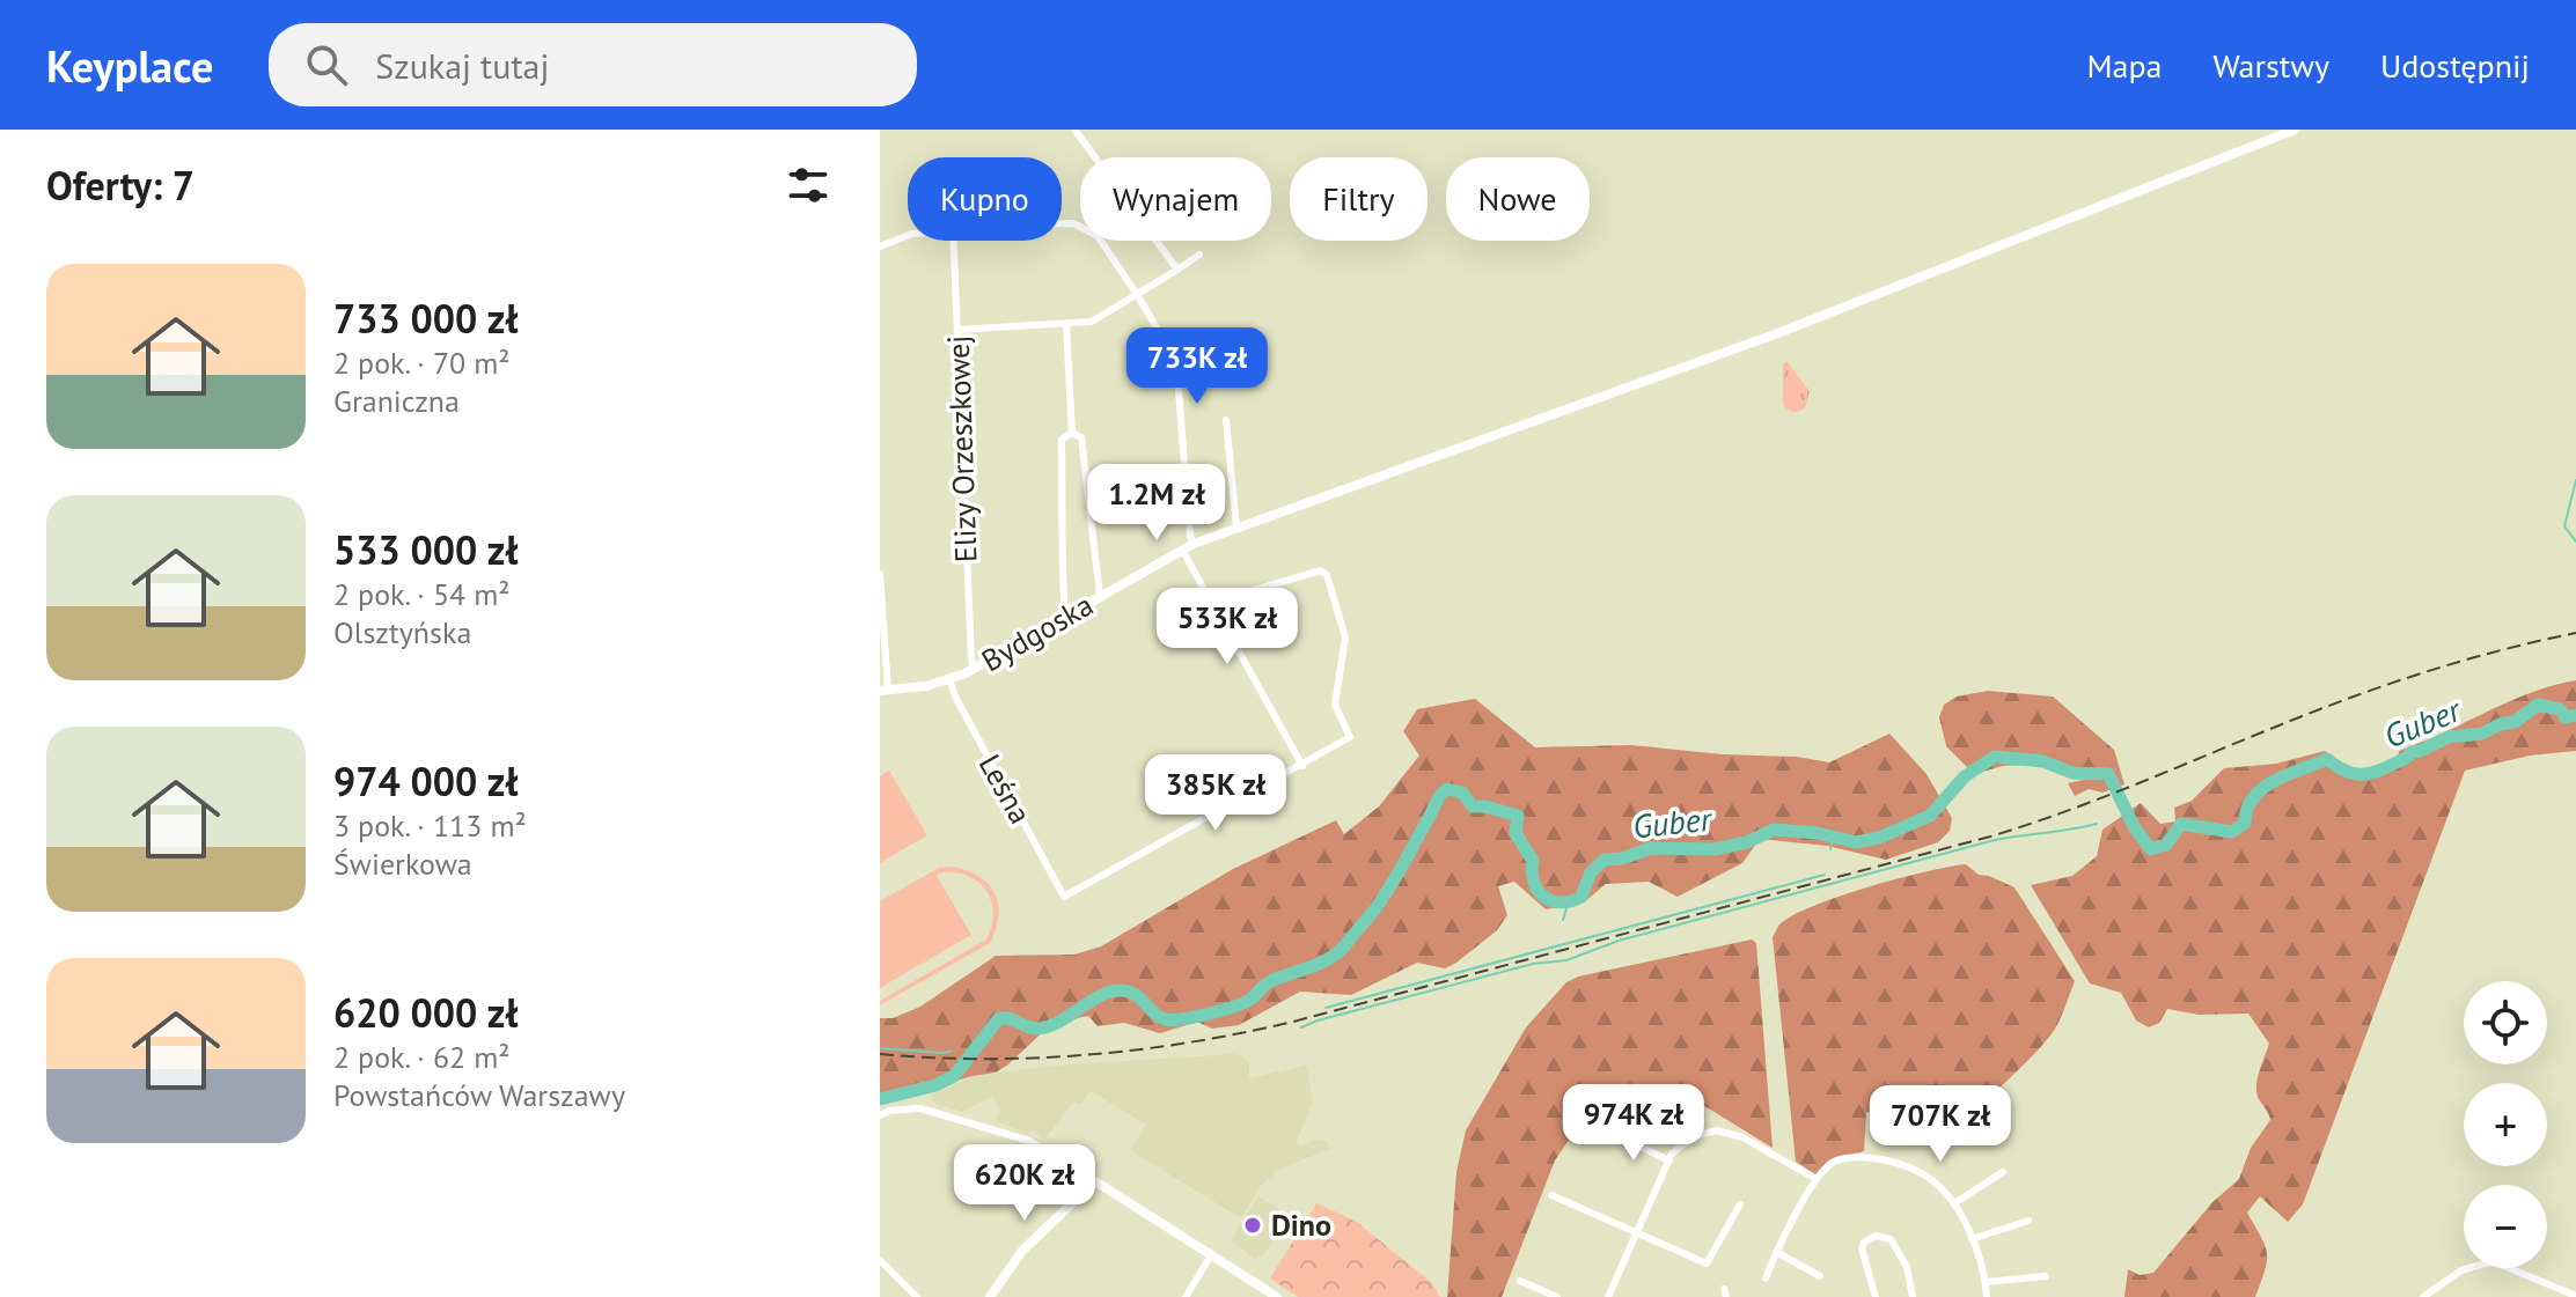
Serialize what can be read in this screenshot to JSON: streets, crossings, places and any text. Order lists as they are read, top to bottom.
{
  "streets": {
    "main road": ["Bydgoska"],
    "street": ["Elizy Orzeszkowej", "Leśna"]
  },
  "crossings": [
    ["Elizy Orzeszkowej", "Bydgoska"],
    ["Bydgoska", "Leśna"]
  ],
  "water": ["Guber"],
  "places": ["Dino"],
  "page": {
    "header": "Keyplace",
    "search": "Szukaj tutaj",
    "nav": ["Mapa", "Warstwy", "Udostępnij"],
    "heading": "Oferty: 7",
    "chip": [
      "Kupno",
      "Wynajem",
      "Filtry",
      "Nowe"
    ],
    "list": [
      {
        "name": "733 000 zł",
        "note": "2 pok. · 70 m² · Graniczna"
      },
      {
        "name": "533 000 zł",
        "note": "2 pok. · 54 m² · Olsztyńska"
      },
      {
        "name": "974 000 zł",
        "note": "3 pok. · 113 m² · Świerkowa"
      },
      {
        "name": "620 000 zł",
        "note": "2 pok. · 62 m² · Powstańców Warszawy"
      }
    ],
    "price": [
      "733K zł",
      "1.2M zł",
      "533K zł",
      "385K zł",
      "974K zł",
      "707K zł",
      "620K zł"
    ],
    "map_buttons": ["+", "−"]
  }
}
